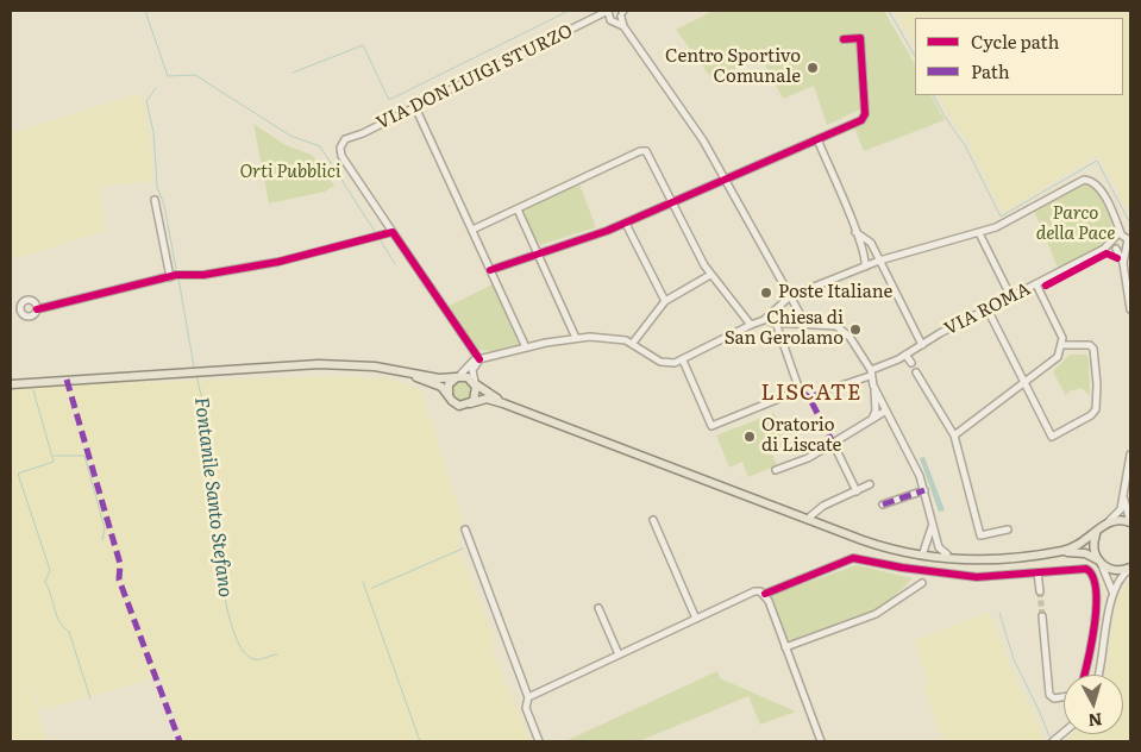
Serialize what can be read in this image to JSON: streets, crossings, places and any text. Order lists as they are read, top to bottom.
{
  "streets": {
    "street": ["VIA DON LUIGI STURZO", "VIA ROMA"]
  },
  "districts": ["LISCATE"],
  "water": ["Fontanile Santo Stefano"],
  "parks": ["Orti Pubblici", "Parco della Pace"],
  "places": [
    "Centro Sportivo Comunale",
    "Poste Italiane",
    "Chiesa di San Gerolamo",
    "Oratorio di Liscate"
  ],
  "legend": ["Cycle path", "Path"],
  "north": "bottom"
}
